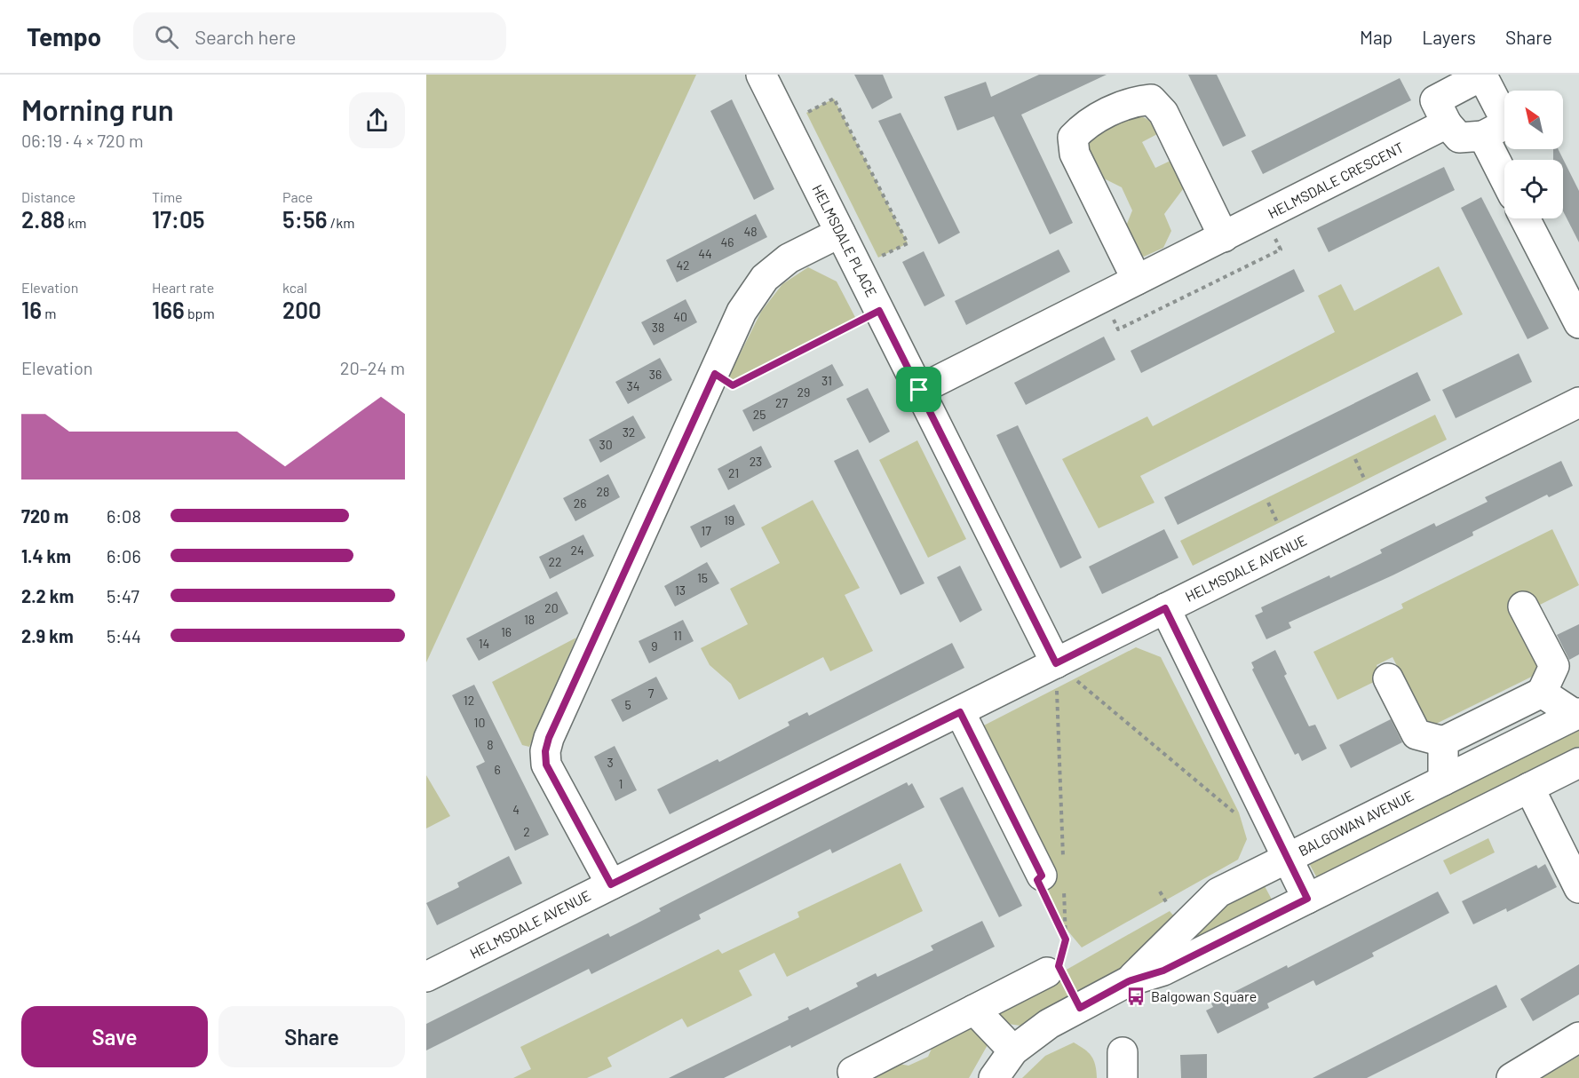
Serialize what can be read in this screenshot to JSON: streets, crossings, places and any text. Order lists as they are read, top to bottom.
{
  "streets": {
    "street": [
      "HELMSDALE CRESCENT",
      "HELMSDALE PLACE",
      "HELMSDALE AVENUE",
      "BALGOWAN AVENUE"
    ]
  },
  "crossings": [
    ["HELMSDALE CRESCENT", "HELMSDALE PLACE"],
    ["HELMSDALE PLACE", "HELMSDALE AVENUE"]
  ],
  "places": {
    "bus stop": ["Balgowan Square"]
  },
  "house_numbers": [
    "48",
    "46",
    "44",
    "42",
    "40",
    "38",
    "36",
    "31",
    "34",
    "29",
    "27",
    "25",
    "32",
    "30",
    "23",
    "21",
    "28",
    "26",
    "19",
    "17",
    "24",
    "22",
    "15",
    "13",
    "20",
    "18",
    "16",
    "11",
    "14",
    "9",
    "7",
    "12",
    "5",
    "10",
    "8",
    "3",
    "6",
    "1",
    "4",
    "2"
  ],
  "north": "top left",
  "page": {
    "header": "Tempo",
    "search": "Search here",
    "nav": ["Map", "Layers", "Share"],
    "heading": ["Morning run", "06:19 · 4 × 720 m"],
    "stats": [
      ["Distance", "2.88 km"],
      ["Time", "17:05"],
      ["Pace", "5:56 /km"],
      ["Elevation", "16 m"],
      ["Heart rate", "166 bpm"],
      ["kcal", "200"]
    ],
    "chart": ["Elevation", "20–24 m"],
    "list": [
      {
        "name": "720 m",
        "note": "6:08"
      },
      {
        "name": "1.4 km",
        "note": "6:06"
      },
      {
        "name": "2.2 km",
        "note": "5:47"
      },
      {
        "name": "2.9 km",
        "note": "5:44"
      }
    ],
    "buttons": ["Save", "Share"]
  }
}
